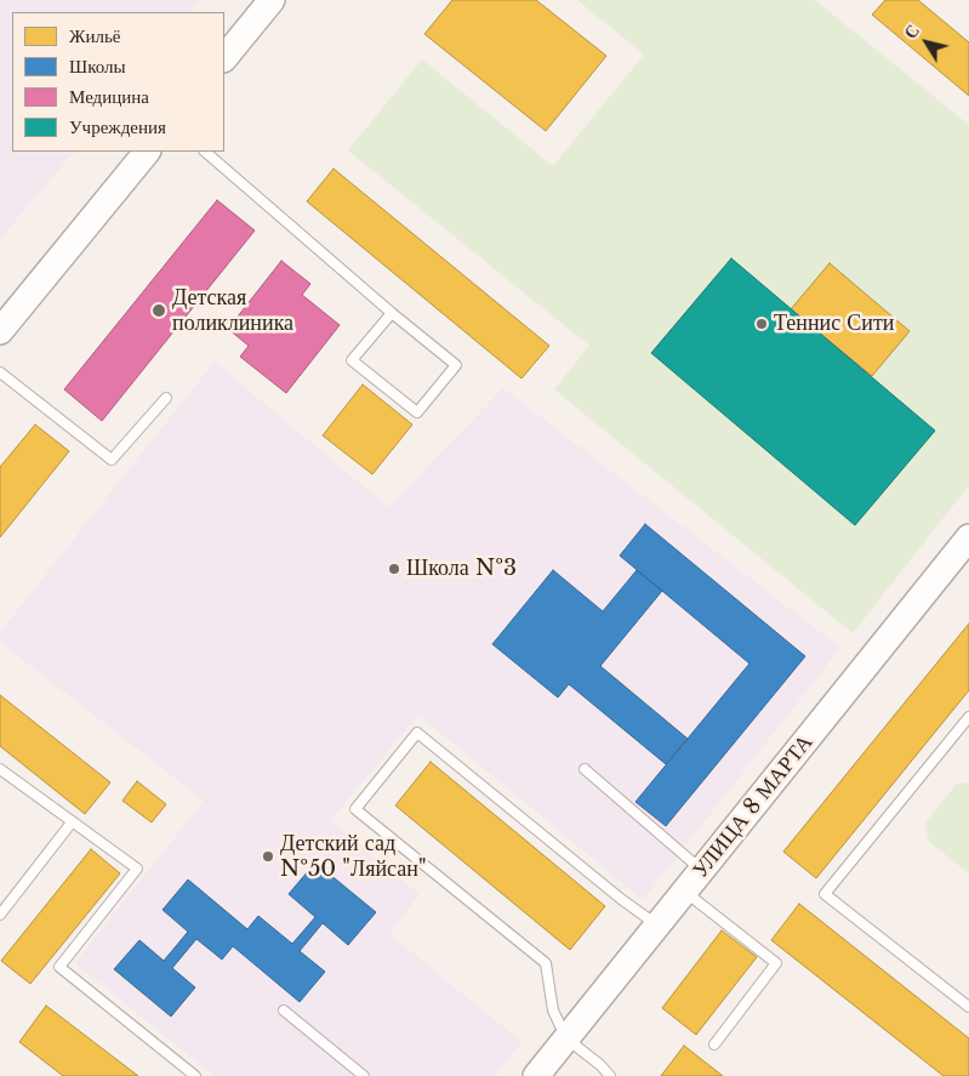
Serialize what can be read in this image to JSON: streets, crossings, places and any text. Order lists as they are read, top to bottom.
{
  "streets": {
    "street": ["УЛИЦА 8 МАРТА"]
  },
  "places": [
    "Детская поликлиника",
    "Теннис Сити",
    "Школа №3",
    "Детский сад №50 \"Ляйсан\""
  ],
  "legend": [
    "Жильё",
    "Школы",
    "Медицина",
    "Учреждения"
  ],
  "north": "top left"
}
